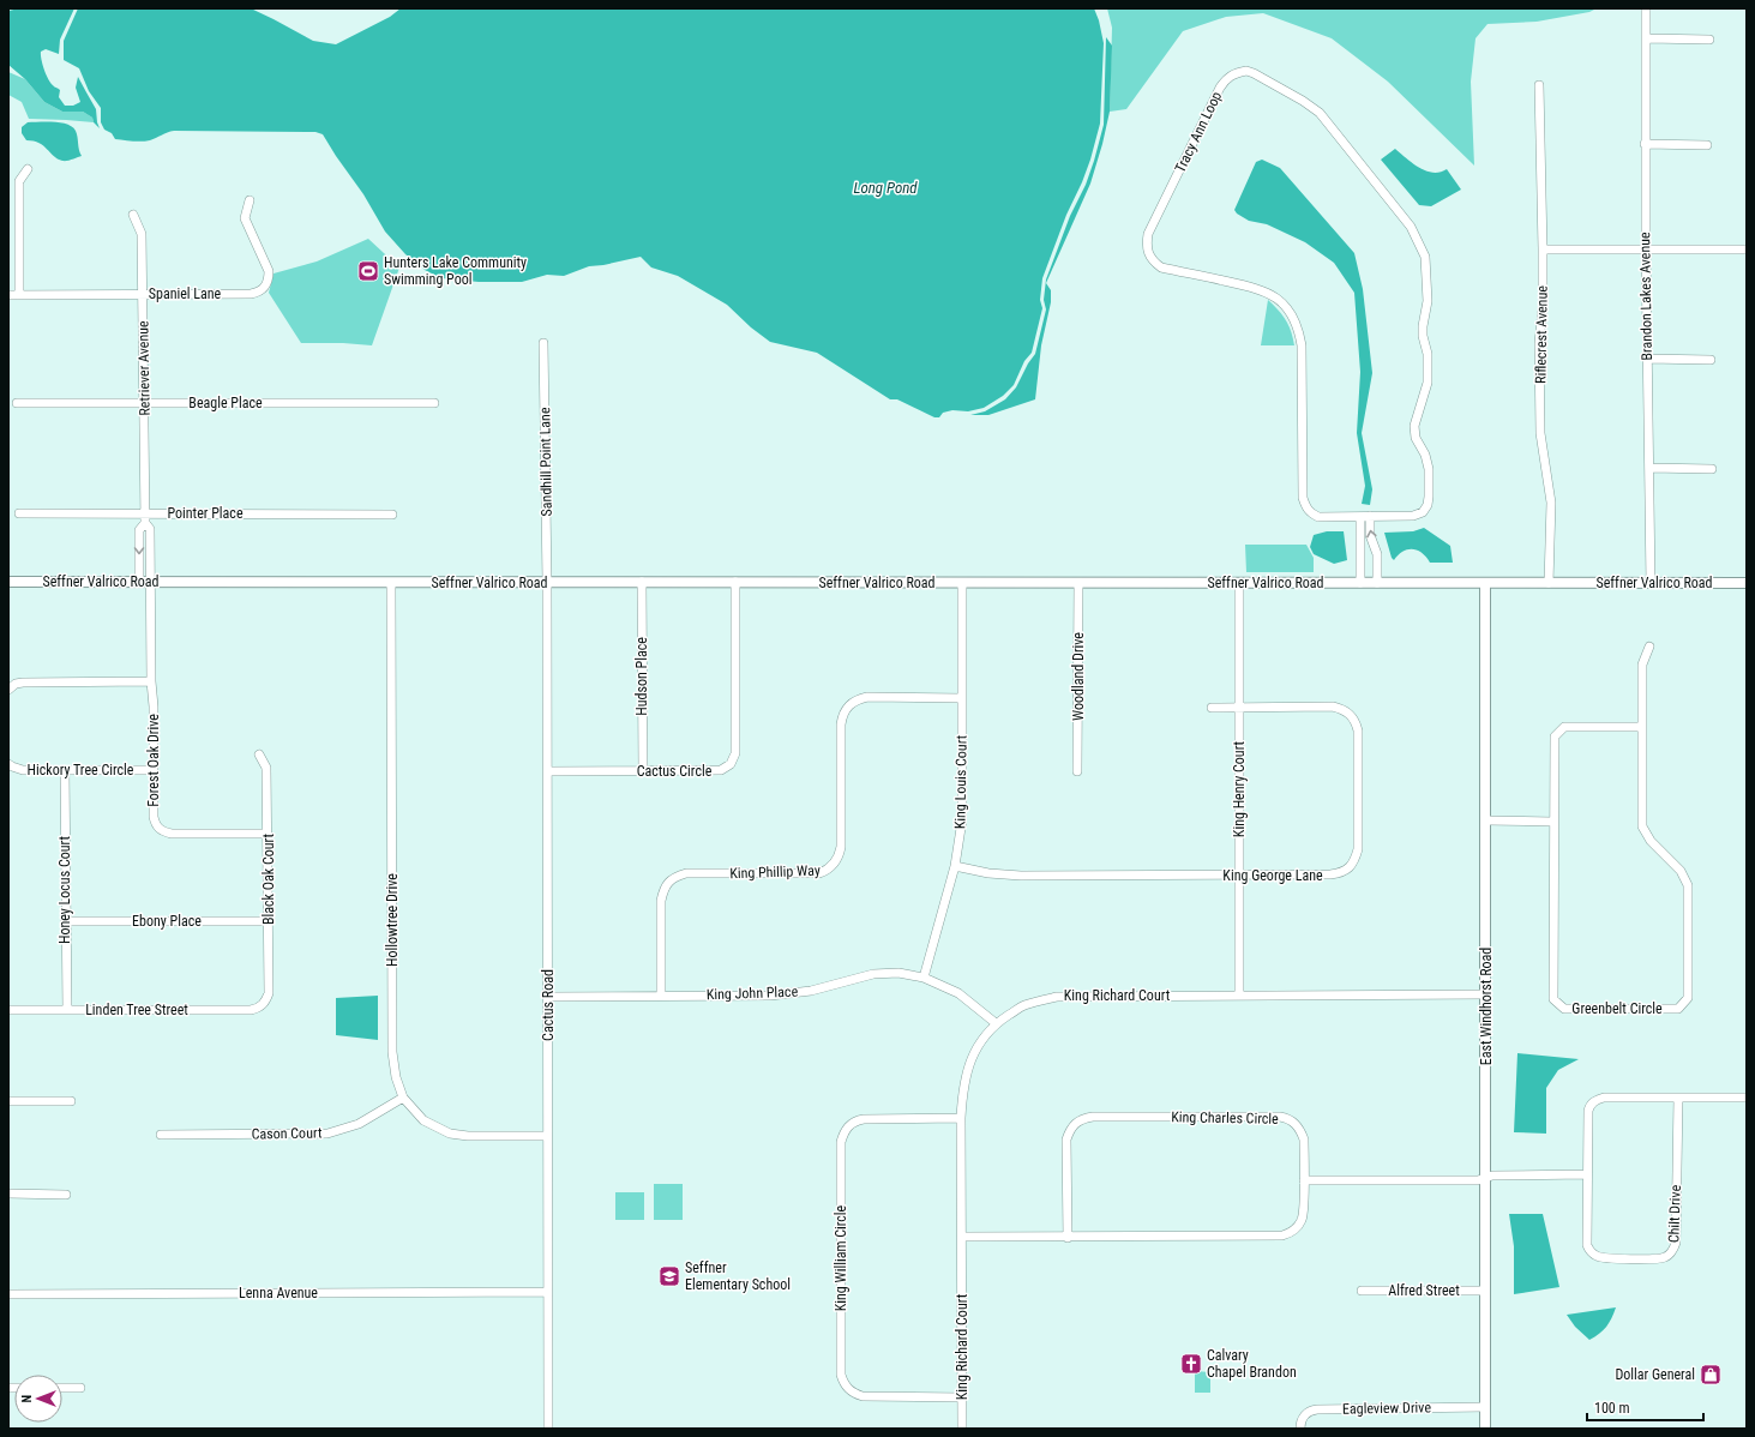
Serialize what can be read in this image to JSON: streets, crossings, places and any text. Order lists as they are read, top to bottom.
{
  "streets": {
    "street": [
      "Tracy Ann Loop",
      "Spaniel Lane",
      "Brandon Lakes Avenue",
      "Riflecrest Avenue",
      "Retriever Avenue",
      "Beagle Place",
      "Sandhill Point Lane",
      "Pointer Place",
      "Seffner Valrico Road",
      "Hudson Place",
      "Woodland Drive",
      "Forest Oak Drive",
      "Hickory Tree Circle",
      "Cactus Circle",
      "King Louis Court",
      "King Henry Court",
      "King Phillip Way",
      "King George Lane",
      "Black Oak Court",
      "Honey Locus Court",
      "Hollowtree Drive",
      "Ebony Place",
      "King John Place",
      "King Richard Court",
      "Cactus Road",
      "East Windhorst Road",
      "Greenbelt Circle",
      "Linden Tree Street",
      "King Charles Circle",
      "Cason Court",
      "Chilt Drive",
      "King William Circle",
      "Alfred Street",
      "Lenna Avenue",
      "Eagleview Drive"
    ]
  },
  "crossings": [
    ["Spaniel Lane", "Retriever Avenue"],
    ["Brandon Lakes Avenue", "Seffner Valrico Road"],
    ["Riflecrest Avenue", "Seffner Valrico Road"],
    ["Retriever Avenue", "Beagle Place"],
    ["Retriever Avenue", "Pointer Place"],
    ["Retriever Avenue", "Seffner Valrico Road"],
    ["Retriever Avenue", "Forest Oak Drive"],
    ["Sandhill Point Lane", "Seffner Valrico Road"],
    ["Sandhill Point Lane", "Cactus Road"],
    ["Seffner Valrico Road", "Hudson Place"],
    ["Seffner Valrico Road", "Woodland Drive"],
    ["Seffner Valrico Road", "Forest Oak Drive"],
    ["Seffner Valrico Road", "Cactus Circle"],
    ["Seffner Valrico Road", "King Louis Court"],
    ["Seffner Valrico Road", "King Henry Court"],
    ["Seffner Valrico Road", "Hollowtree Drive"],
    ["Seffner Valrico Road", "Cactus Road"],
    ["Seffner Valrico Road", "East Windhorst Road"],
    ["Hudson Place", "Cactus Circle"],
    ["Forest Oak Drive", "Hickory Tree Circle"],
    ["Forest Oak Drive", "Black Oak Court"],
    ["Hickory Tree Circle", "Honey Locus Court"],
    ["Cactus Circle", "Cactus Road"],
    ["King Louis Court", "King Phillip Way"],
    ["King Louis Court", "King George Lane"],
    ["King Louis Court", "King John Place"],
    ["King Henry Court", "King George Lane"],
    ["King Henry Court", "King Richard Court"],
    ["King Phillip Way", "King John Place"],
    ["Black Oak Court", "Ebony Place"],
    ["Black Oak Court", "Linden Tree Street"],
    ["Honey Locus Court", "Ebony Place"],
    ["Honey Locus Court", "Linden Tree Street"],
    ["Hollowtree Drive", "Cactus Road"],
    ["Hollowtree Drive", "Cason Court"],
    ["King John Place", "King Richard Court"],
    ["King John Place", "Cactus Road"],
    ["King Richard Court", "East Windhorst Road"],
    ["King Richard Court", "King Charles Circle"],
    ["King Richard Court", "King William Circle"],
    ["Cactus Road", "Lenna Avenue"],
    ["East Windhorst Road", "Alfred Street"],
    ["East Windhorst Road", "Eagleview Drive"]
  ],
  "water": ["Long Pond"],
  "places": {
    "sports": ["Hunters Lake Community Swimming Pool"],
    "school or university": ["Seffner Elementary School"],
    "church": ["Calvary Chapel Brandon"],
    "shop": ["Dollar General"]
  },
  "scale_bar": "100 m",
  "north": "left"
}
